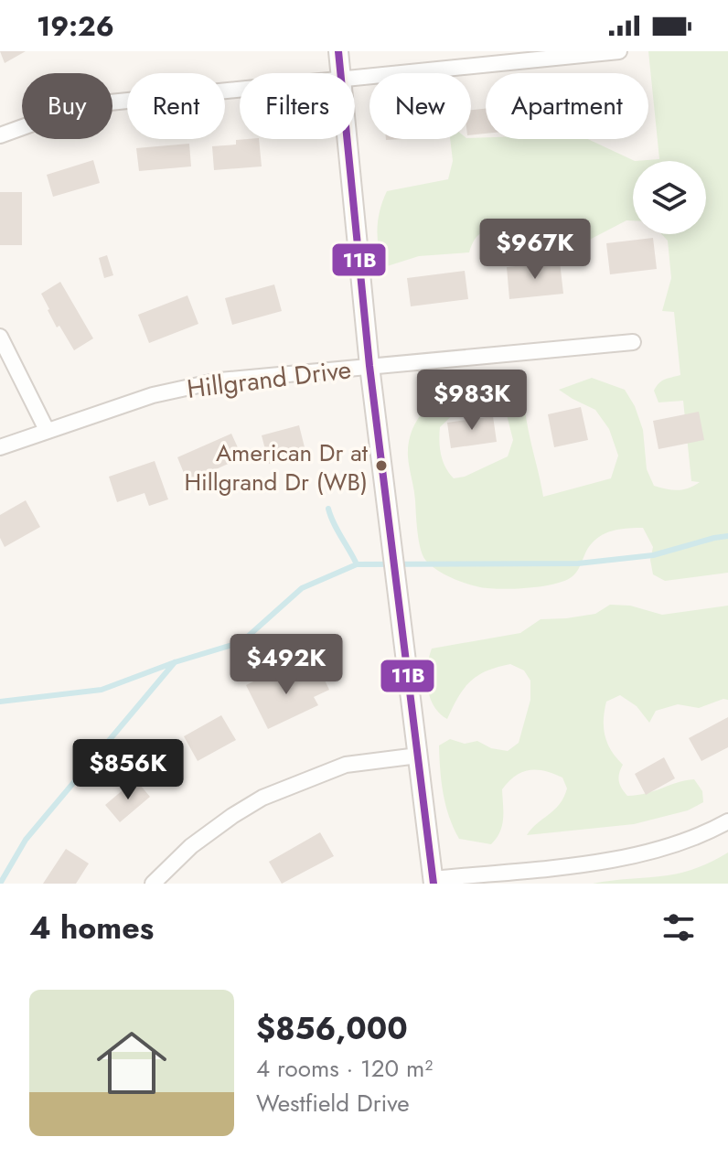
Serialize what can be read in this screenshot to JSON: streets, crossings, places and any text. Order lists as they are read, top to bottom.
{
  "streets": {
    "street": ["Hillgrand Drive"]
  },
  "places": ["American Dr at Hillgrand Dr (WB)"],
  "lines": ["transit line 11B"],
  "page": {
    "status": "19:26",
    "chip": [
      "Buy",
      "Rent",
      "Filters",
      "New",
      "Apartment"
    ],
    "price": [
      "$967K",
      "$983K",
      "$492K",
      "$856K"
    ],
    "heading": "4 homes",
    "list": [
      {
        "name": "$856,000",
        "note": "4 rooms · 120 m² · Westfield Drive"
      }
    ]
  }
}
